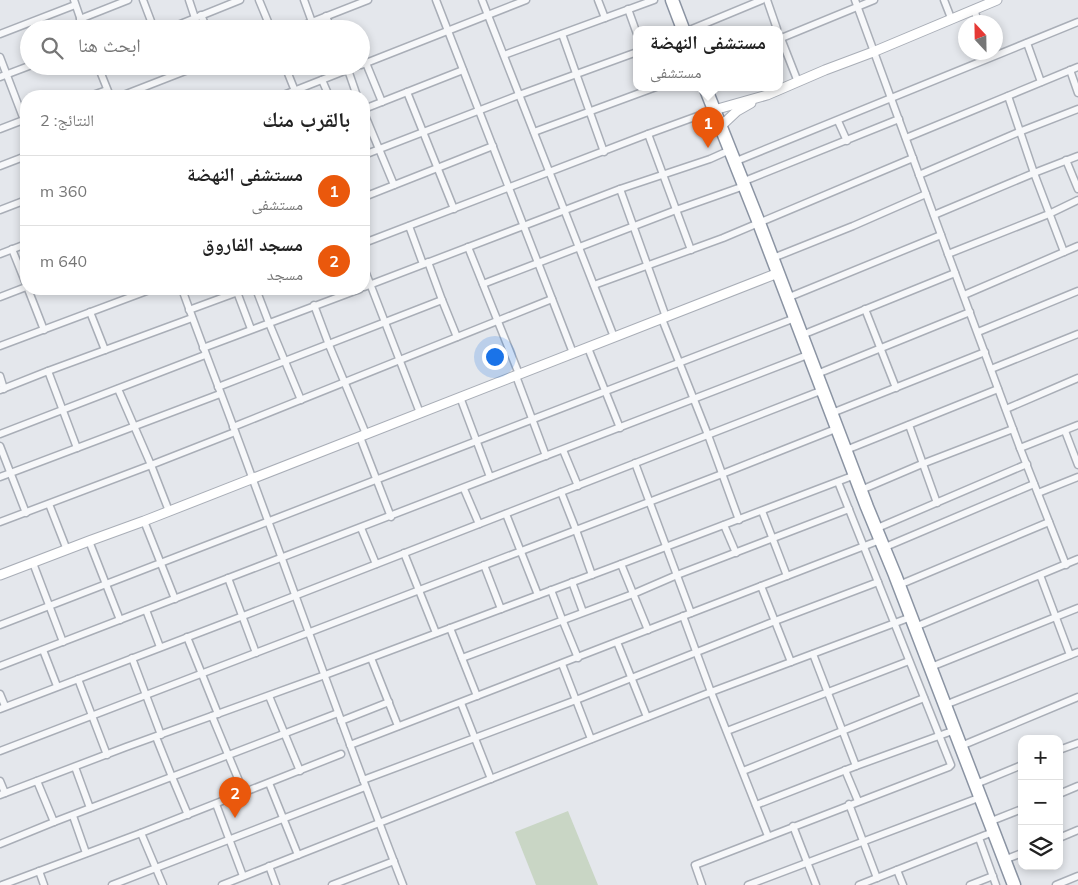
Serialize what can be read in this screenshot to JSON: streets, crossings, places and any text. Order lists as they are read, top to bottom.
{
  "north": "top",
  "page": {
    "search": "ابحث هنا",
    "popup": ["مستشفى النهضة", "مستشفى"],
    "heading": ["بالقرب منك", "النتائج: 2"],
    "pins": ["1", "2"],
    "list": [
      {
        "mark": "1",
        "name": "مستشفى النهضة",
        "note": "مستشفى",
        "value": "360 m"
      },
      {
        "mark": "2",
        "name": "مسجد الفاروق",
        "note": "مسجد",
        "value": "640 m"
      }
    ],
    "map_buttons": ["+", "−"]
  }
}
